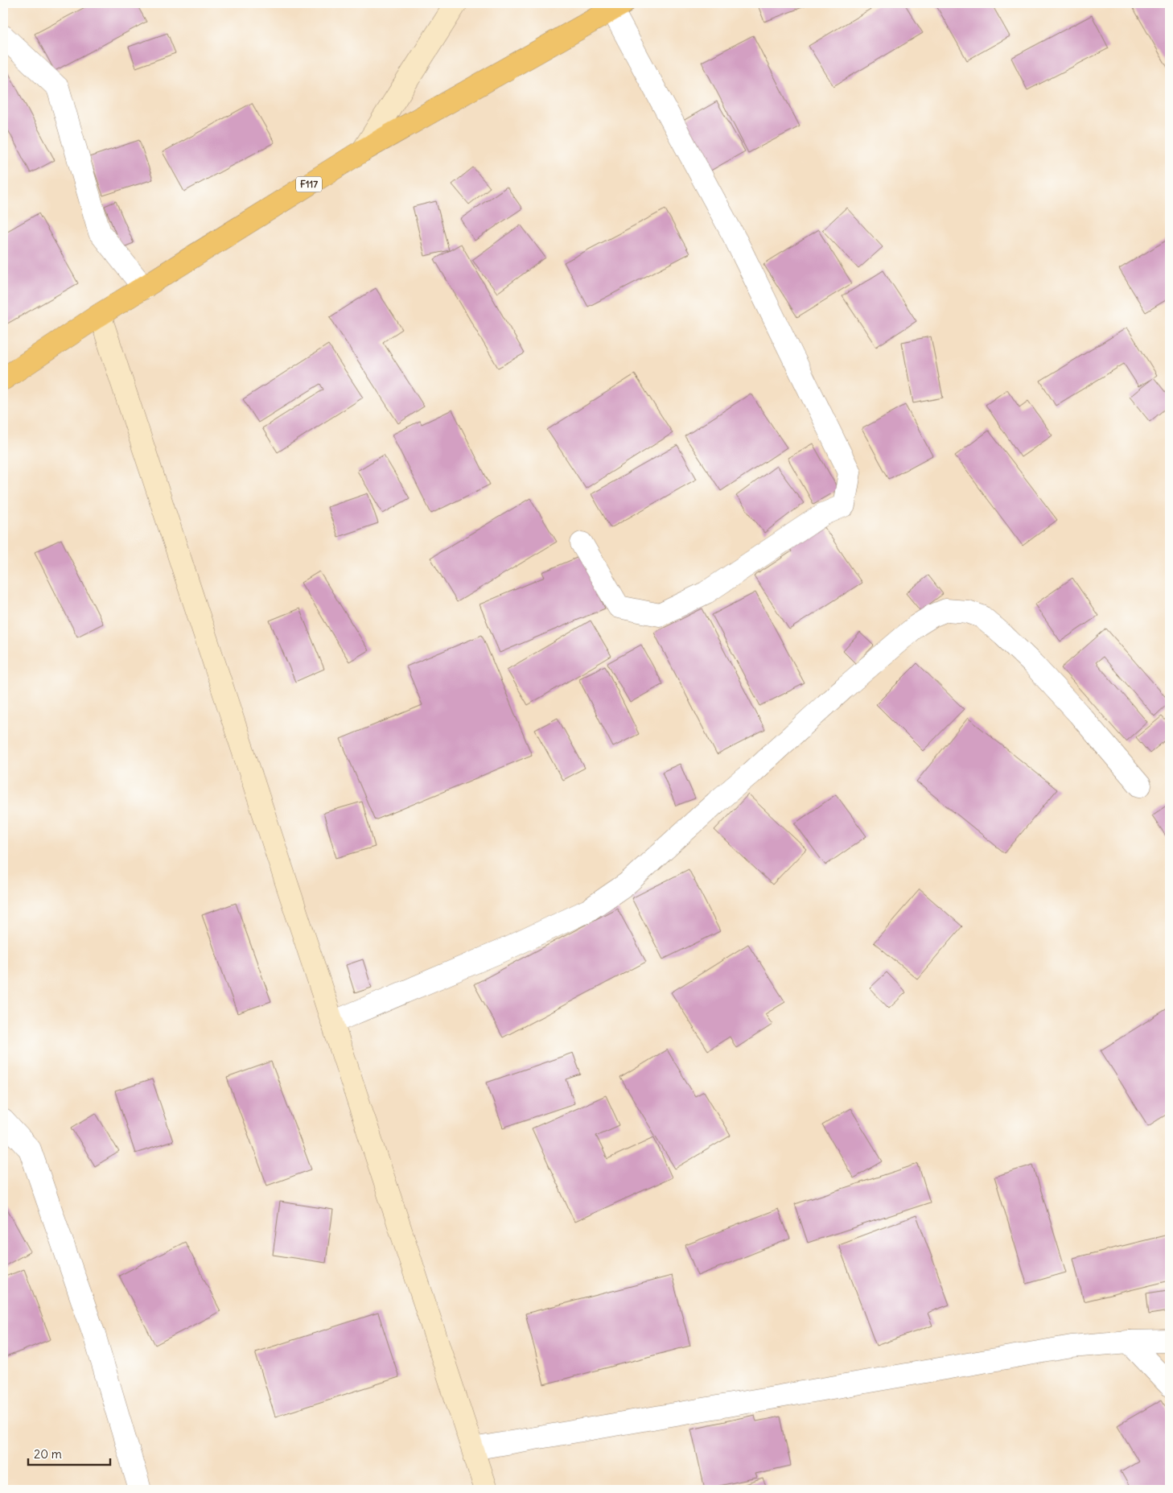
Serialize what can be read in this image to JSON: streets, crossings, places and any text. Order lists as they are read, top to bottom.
{
  "streets": {
    "main road": ["F117"]
  },
  "scale_bar": "20 m"
}
